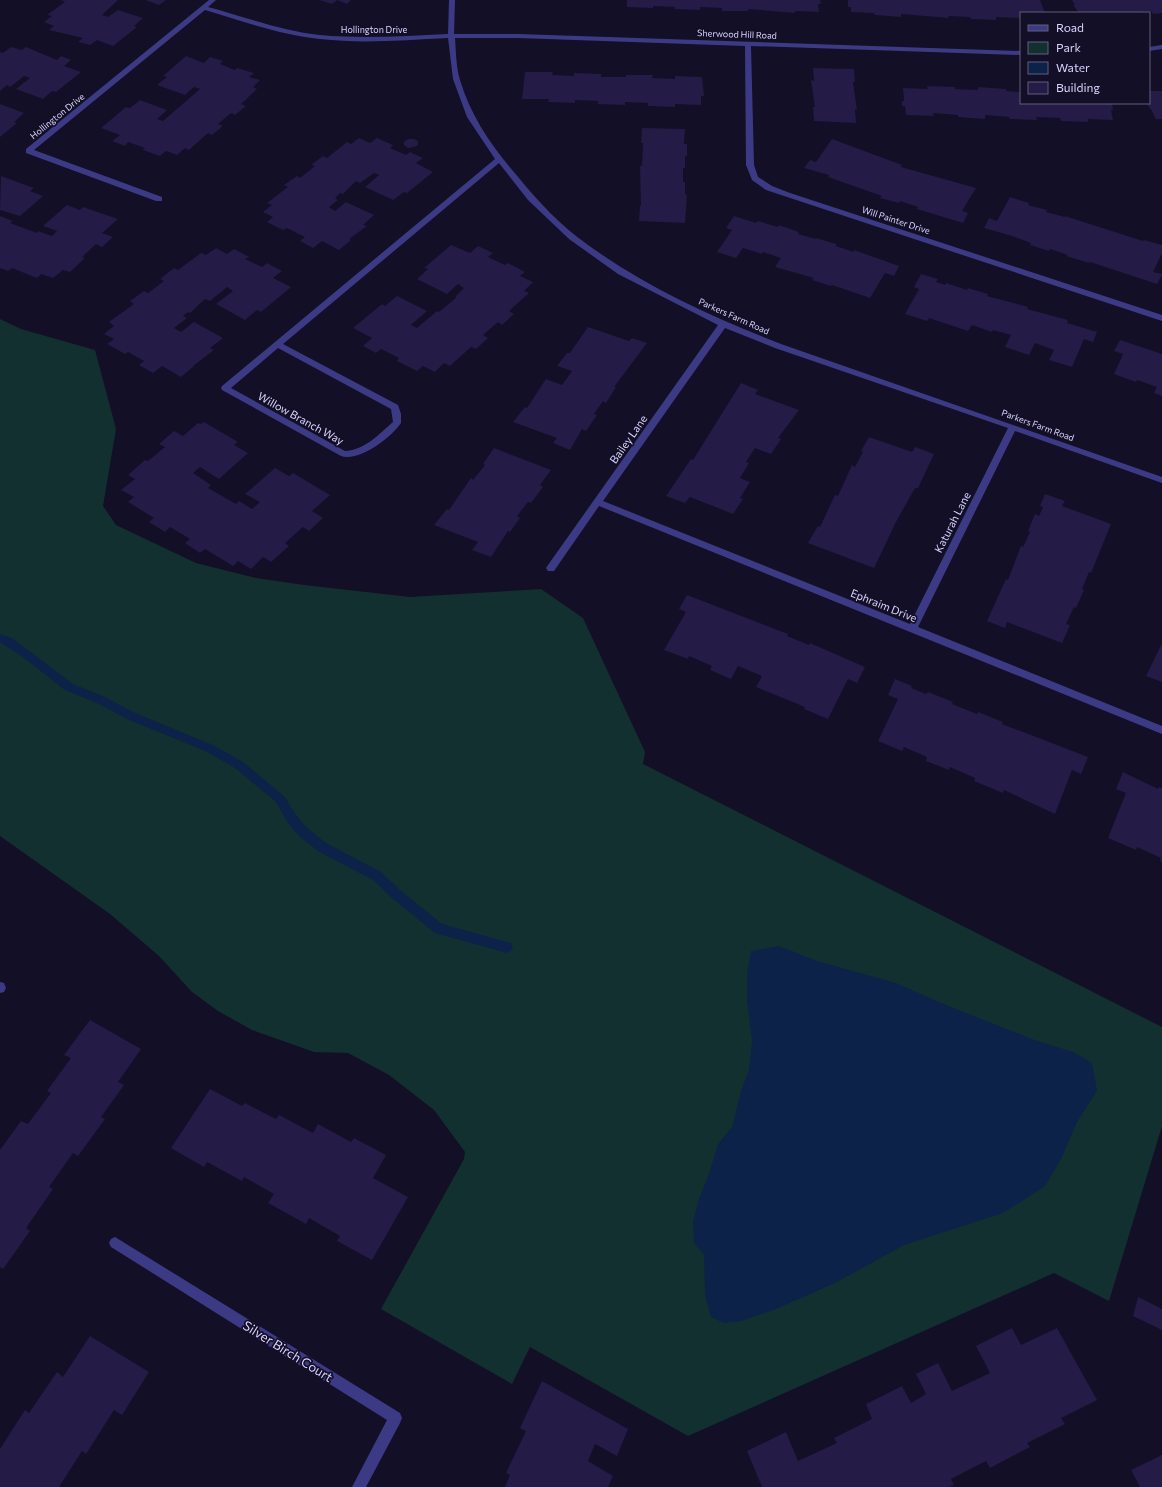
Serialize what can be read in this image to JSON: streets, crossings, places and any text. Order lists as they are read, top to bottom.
{
  "streets": {
    "street": [
      "Hollington Drive",
      "Sherwood Hill Road",
      "Will Painter Drive",
      "Parkers Farm Road",
      "Willow Branch Way",
      "Bailey Lane",
      "Katurah Lane",
      "Ephraim Drive",
      "Silver Birch Court"
    ]
  },
  "crossings": [
    ["Hollington Drive", "Sherwood Hill Road"],
    ["Hollington Drive", "Parkers Farm Road"],
    ["Sherwood Hill Road", "Will Painter Drive"],
    ["Sherwood Hill Road", "Parkers Farm Road"],
    ["Parkers Farm Road", "Willow Branch Way"],
    ["Parkers Farm Road", "Bailey Lane"],
    ["Parkers Farm Road", "Katurah Lane"],
    ["Bailey Lane", "Ephraim Drive"],
    ["Katurah Lane", "Ephraim Drive"]
  ],
  "legend": [
    "Road",
    "Park",
    "Water",
    "Building"
  ]
}
